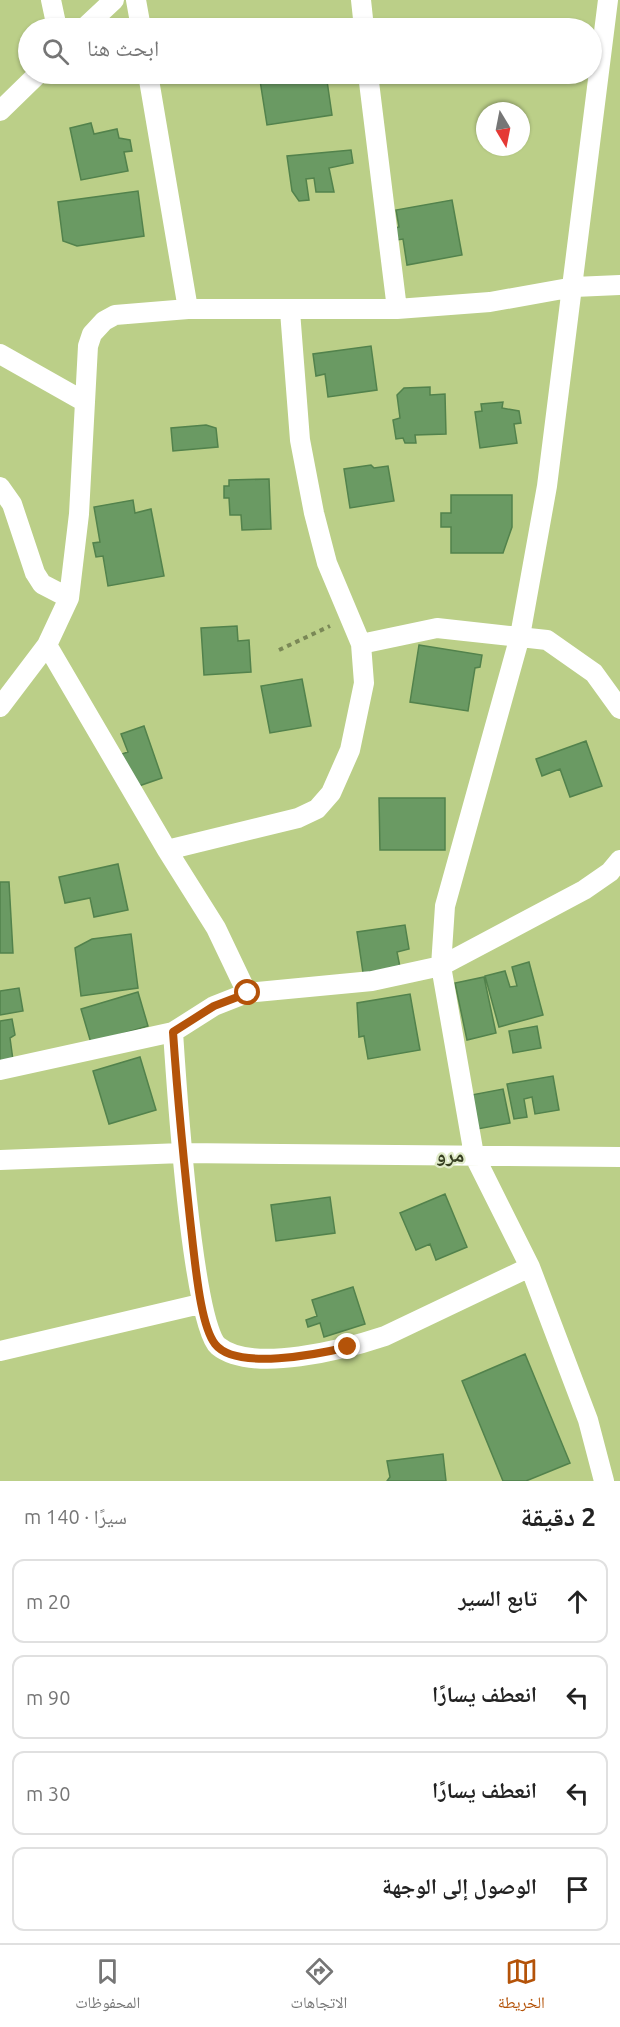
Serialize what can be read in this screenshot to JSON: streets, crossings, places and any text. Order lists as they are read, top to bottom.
{
  "districts": ["مرو"],
  "north": "bottom",
  "page": {
    "search": "ابحث هنا",
    "heading": ["2 دقيقة", "سيرًا · 140 m"],
    "list": [
      ["تابع السير", "20 m"],
      ["انعطف يسارًا", "90 m"],
      ["انعطف يسارًا", "30 m"],
      "الوصول إلى الوجهة"
    ],
    "nav": ["الخريطة", "الاتجاهات", "المحفوظات"]
  }
}
